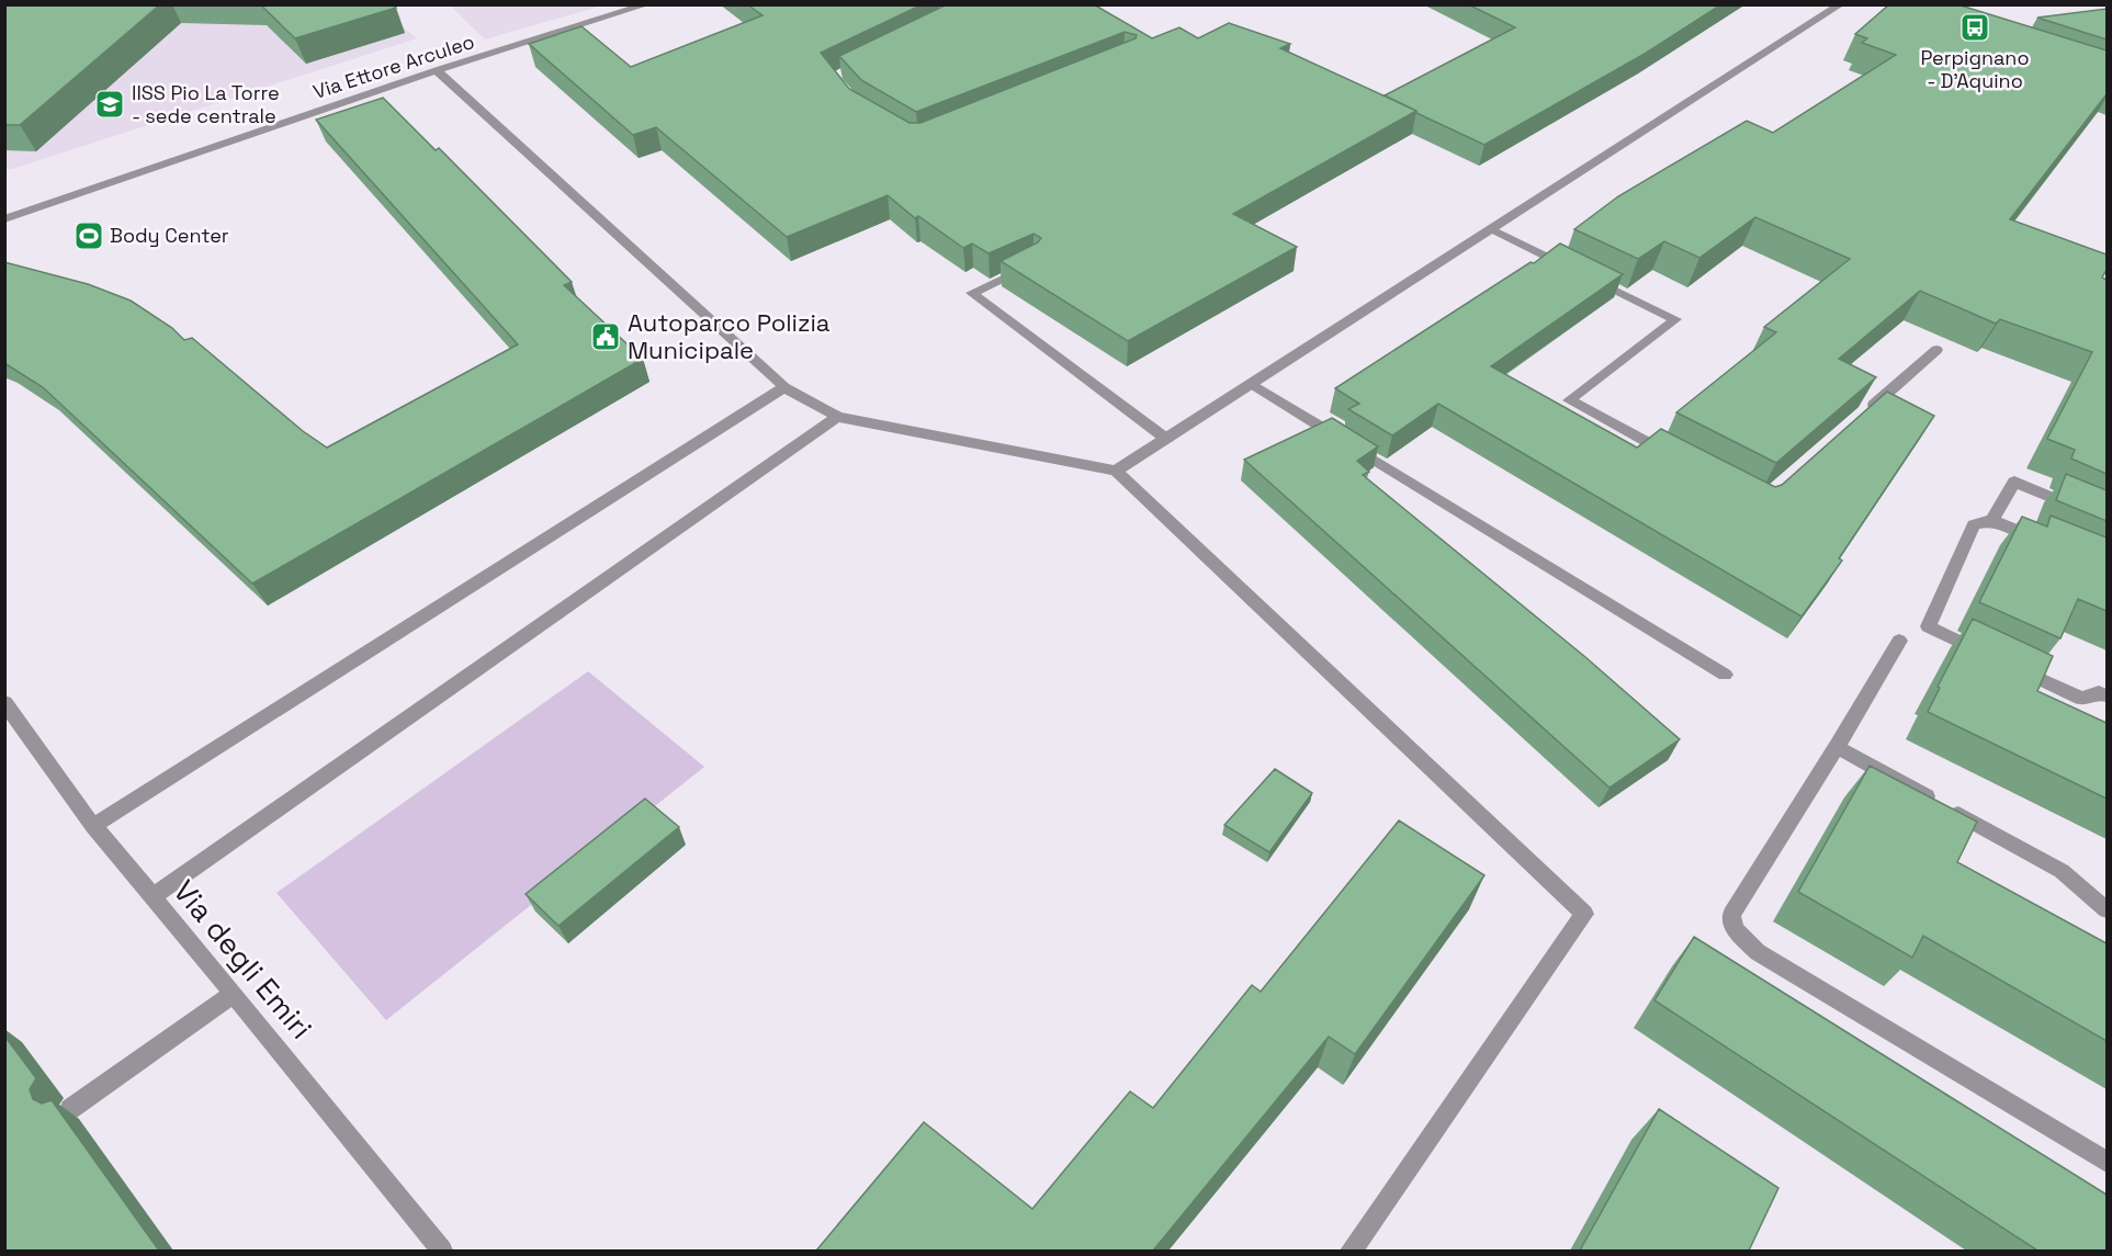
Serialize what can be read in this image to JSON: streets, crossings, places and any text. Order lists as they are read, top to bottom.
{
  "streets": {
    "street": ["Via Ettore Arculeo", "Via degli Emiri"]
  },
  "places": {
    "bus stop": ["Perpignano - D'Aquino"],
    "school or university": ["IISS Pio La Torre - sede centrale"],
    "sports": ["Body Center"],
    "public building": ["Autoparco Polizia Municipale"]
  }
}
